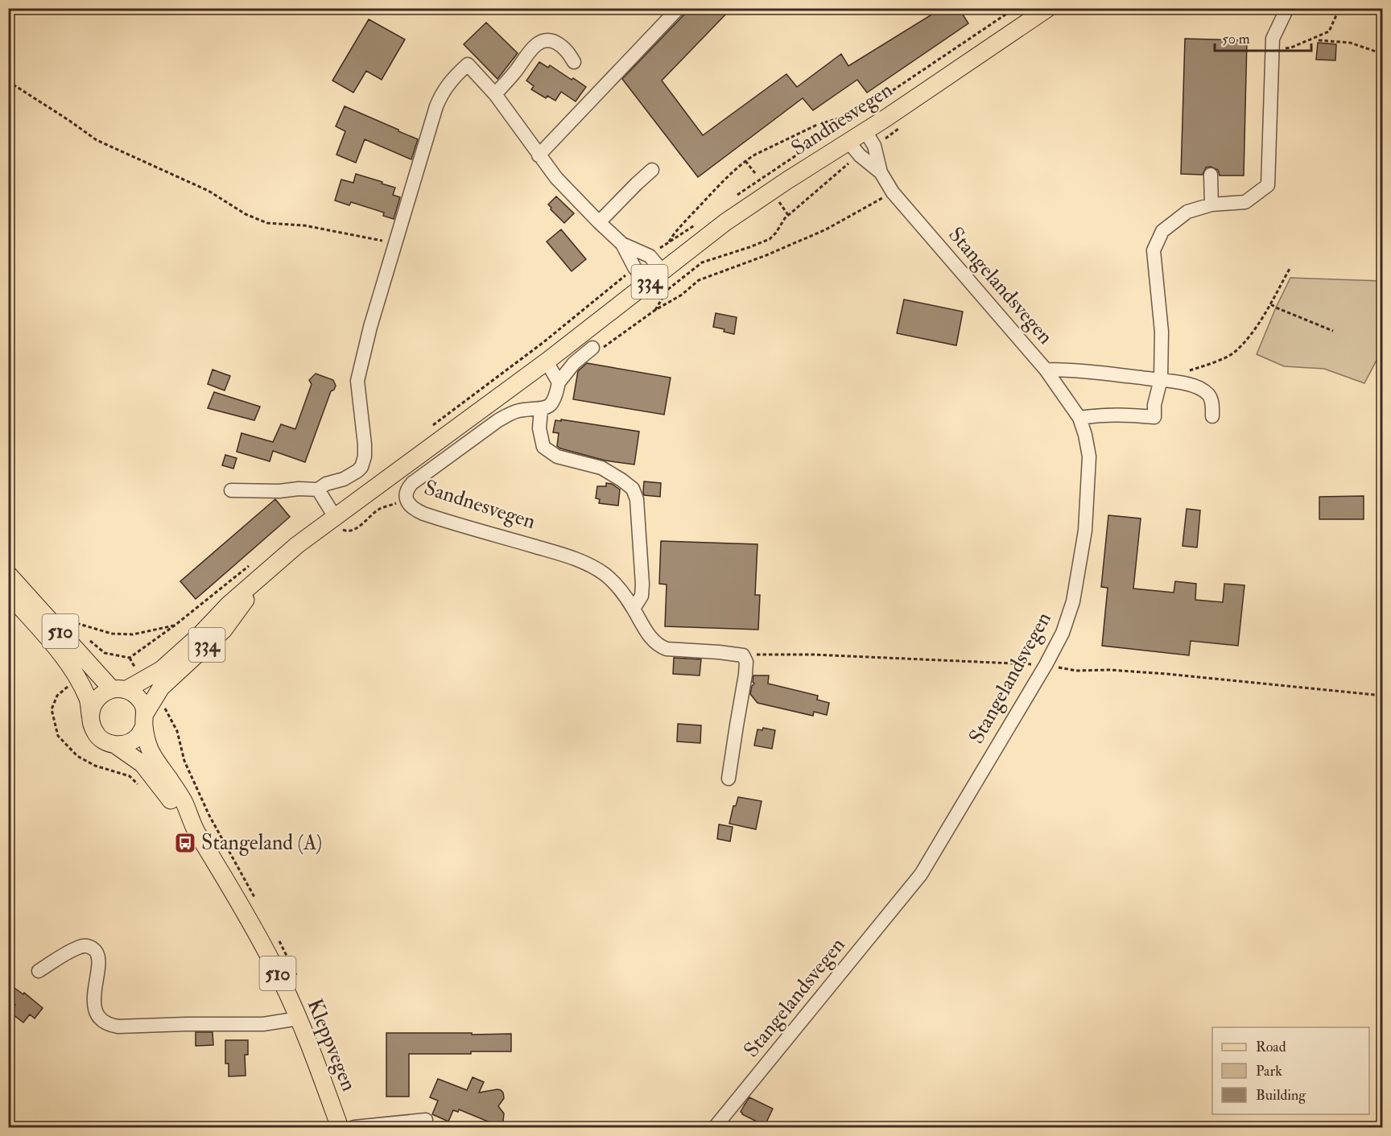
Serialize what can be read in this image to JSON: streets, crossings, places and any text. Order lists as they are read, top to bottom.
{
  "streets": {
    "main road": [
      "Sandnesvegen",
      "334",
      "510",
      "Kleppvegen"
    ],
    "street": ["Stangelandsvegen"]
  },
  "crossings": [
    ["Sandnesvegen", "Stangelandsvegen"],
    ["Sandnesvegen", "Kleppvegen"]
  ],
  "places": {
    "bus stop": ["Stangeland (A)"]
  },
  "legend": ["Road", "Park", "Building"],
  "scale_bar": "50 m"
}
